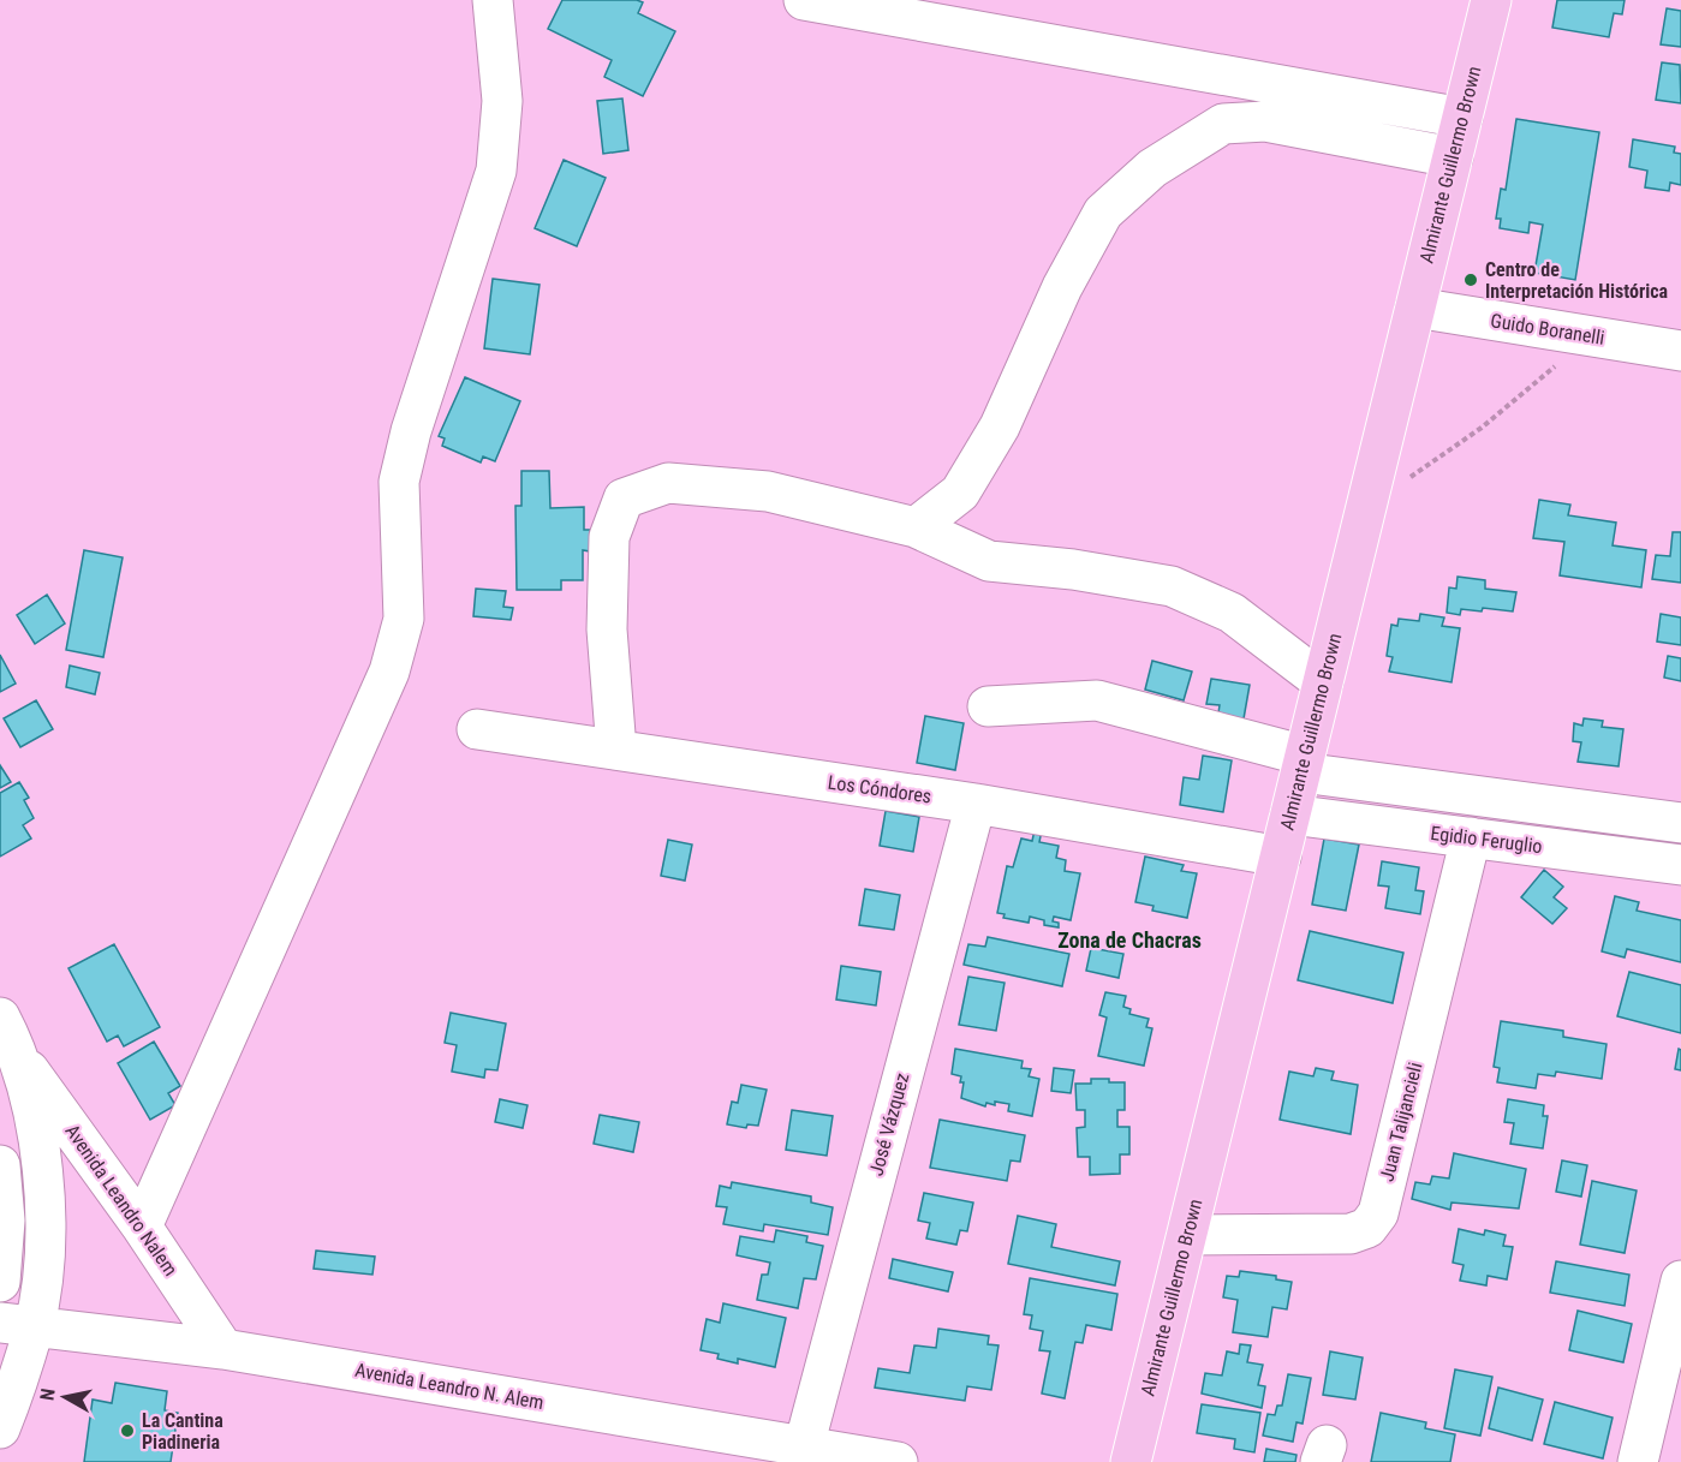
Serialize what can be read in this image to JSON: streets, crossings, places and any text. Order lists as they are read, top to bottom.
{
  "streets": {
    "main road": ["Almirante Guillermo Brown"],
    "street": [
      "Guido Boranelli",
      "Los Cóndores",
      "Egidio Feruglio",
      "Juan Talijancieli",
      "José Vázquez",
      "Avenida Leandro Nalem",
      "Avenida Leandro N. Alem"
    ]
  },
  "crossings": [
    ["Almirante Guillermo Brown", "Guido Boranelli"],
    ["Almirante Guillermo Brown", "Los Cóndores"],
    ["Almirante Guillermo Brown", "Egidio Feruglio"],
    ["Almirante Guillermo Brown", "Juan Talijancieli"],
    ["Los Cóndores", "José Vázquez"],
    ["Egidio Feruglio", "Juan Talijancieli"],
    ["José Vázquez", "Avenida Leandro N. Alem"],
    ["Avenida Leandro Nalem", "Avenida Leandro N. Alem"]
  ],
  "districts": ["Zona de Chacras"],
  "places": ["Centro de Interpretación Histórica", "La Cantina Piadineria"],
  "north": "left"
}
